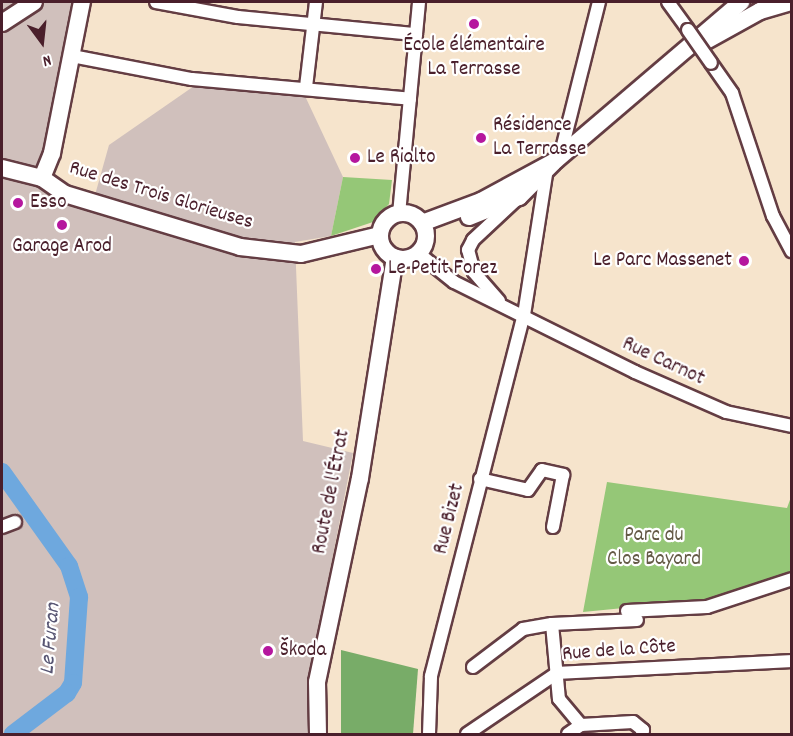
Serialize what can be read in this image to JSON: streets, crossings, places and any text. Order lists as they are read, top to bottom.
{
  "streets": {
    "main road": ["Rue des Trois Glorieuses", "Route de l'Étrat"],
    "street": ["Rue Carnot", "Rue Bizet", "Rue de la Côte"]
  },
  "crossings": [
    ["Rue des Trois Glorieuses", "Rue Carnot"],
    ["Rue des Trois Glorieuses", "Route de l'Étrat"],
    ["Rue Carnot", "Route de l'Étrat"],
    ["Rue Carnot", "Rue Bizet"]
  ],
  "water": ["Le Furan"],
  "parks": ["Parc du Clos Bayard"],
  "places": [
    "École élémentaire La Terrasse",
    "Résidence La Terrasse",
    "Le Rialto",
    "Esso",
    "Garage Arod",
    "Le Parc Massenet",
    "Le Petit Forez",
    "Škoda"
  ],
  "north": "bottom"
}
